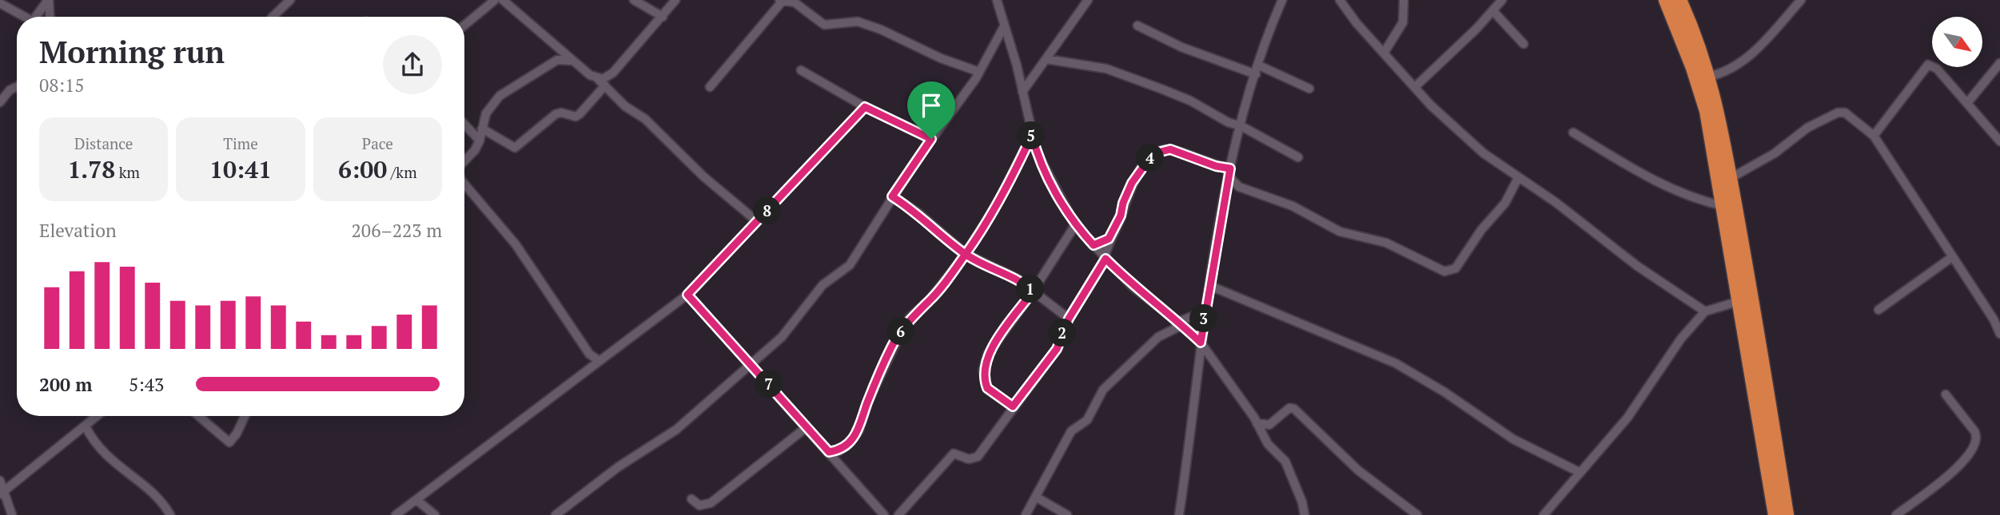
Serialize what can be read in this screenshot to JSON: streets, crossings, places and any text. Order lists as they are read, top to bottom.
{
  "north": "bottom right",
  "page": {
    "heading": ["Morning run", "08:15"],
    "stats": [
      ["Distance", "1.78 km"],
      ["Time", "10:41"],
      ["Pace", "6:00 /km"]
    ],
    "pins": [
      "5",
      "4",
      "8",
      "1",
      "3",
      "6",
      "2",
      "7"
    ],
    "chart": ["Elevation", "206–223 m"],
    "list": [
      {
        "name": "200 m",
        "note": "5:43"
      }
    ]
  }
}
